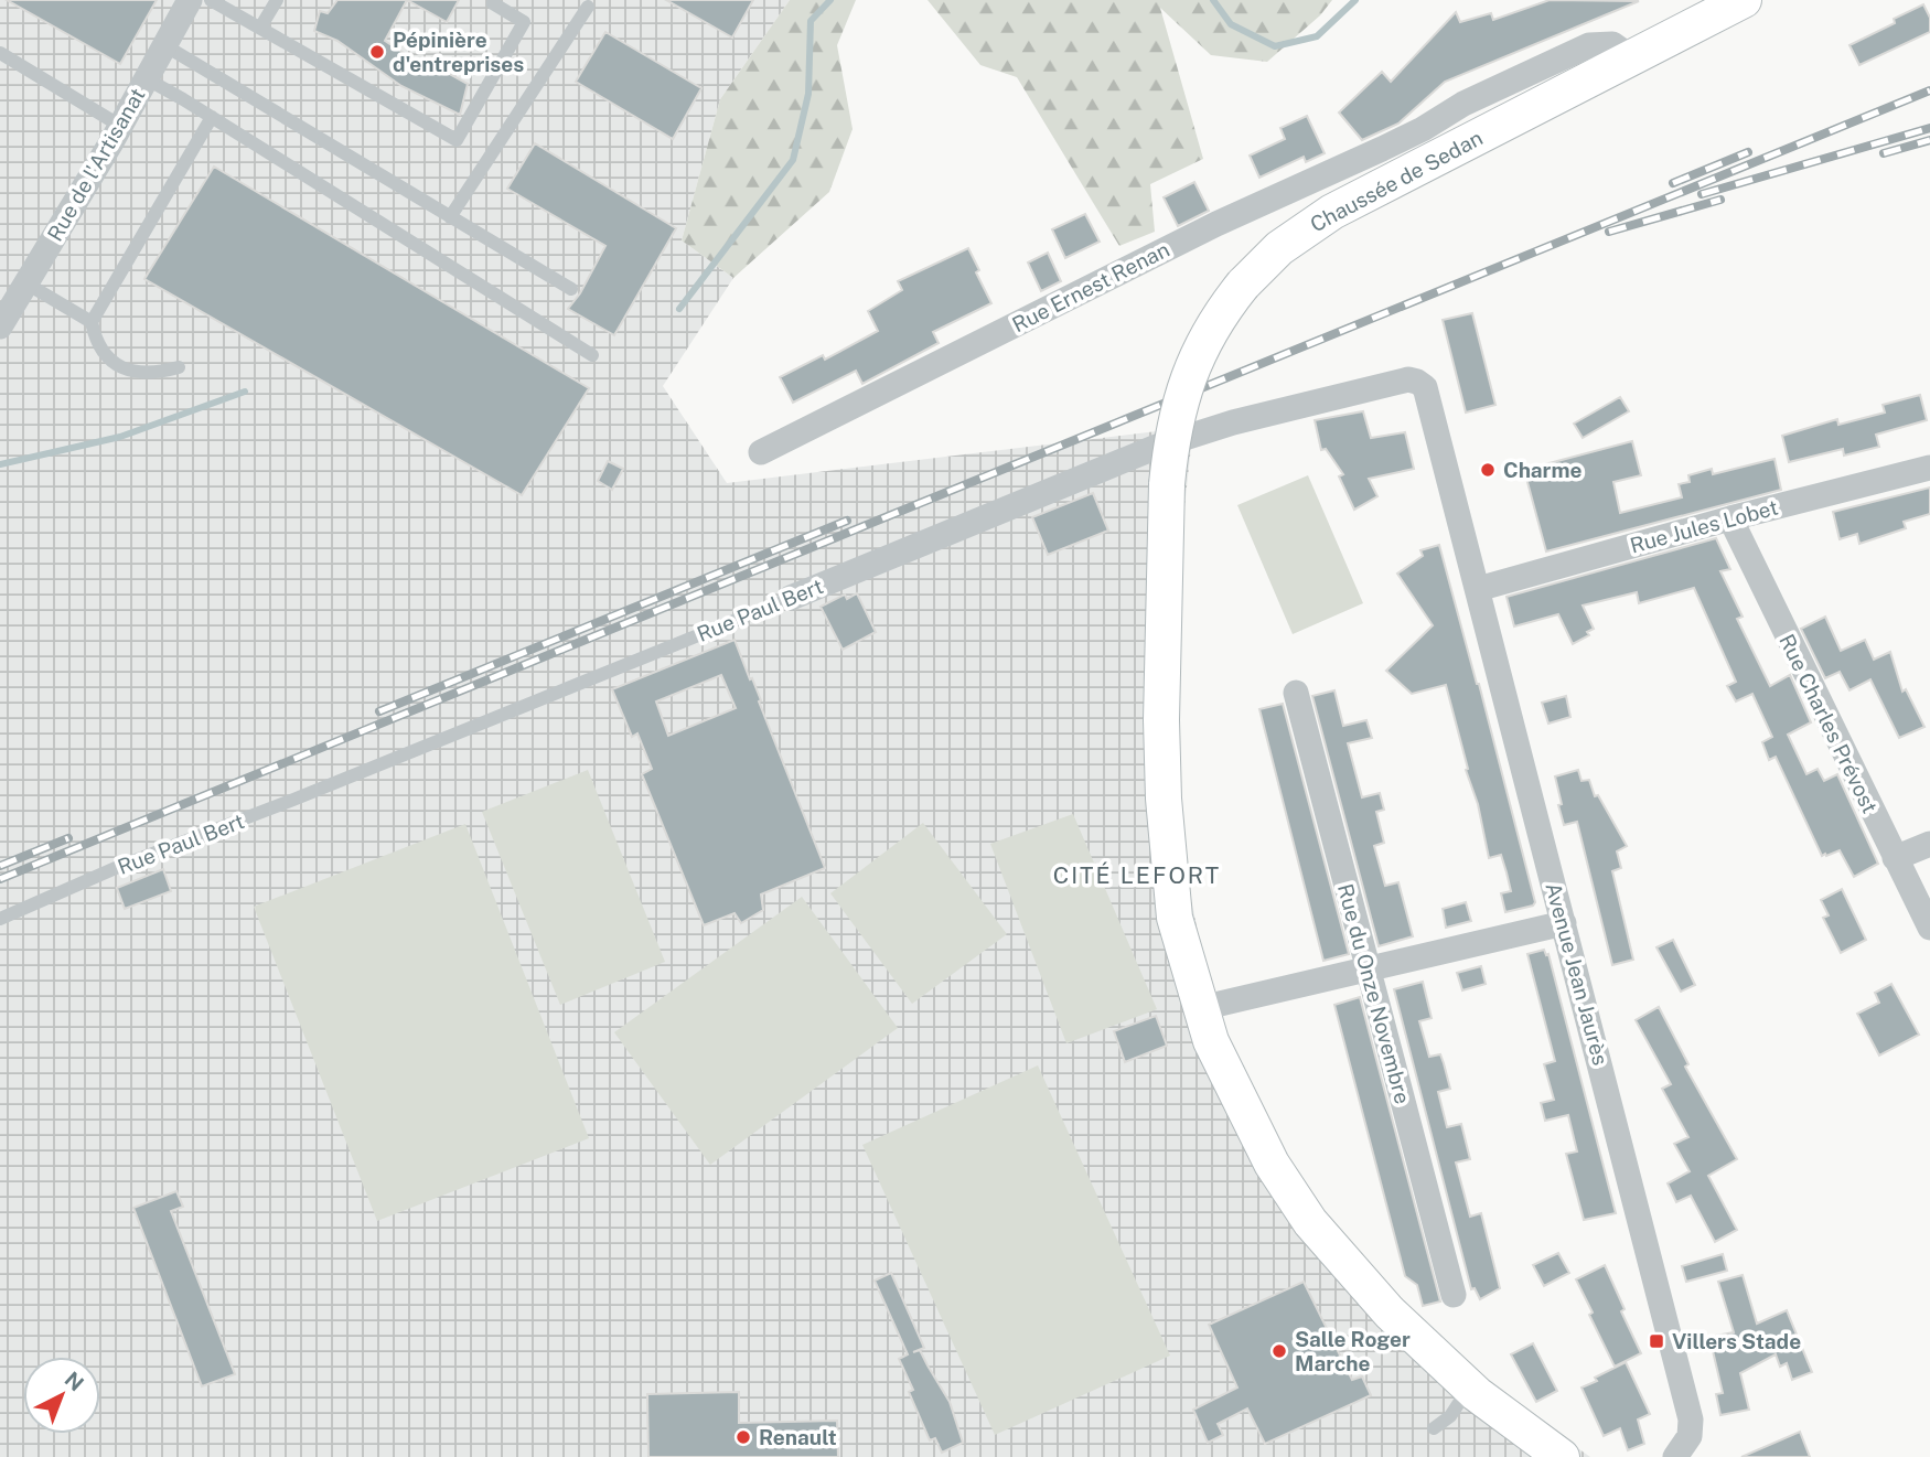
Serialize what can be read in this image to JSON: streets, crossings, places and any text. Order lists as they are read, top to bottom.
{
  "streets": {
    "main road": ["Chaussée de Sedan"],
    "street": [
      "Rue de l'Artisanat",
      "Rue Ernest Renan",
      "Rue Jules Lobet",
      "Rue Paul Bert",
      "Rue Charles Prévost",
      "Avenue Jean Jaurès",
      "Rue du Onze Novembre"
    ]
  },
  "crossings": [
    ["Chaussée de Sedan", "Rue Ernest Renan"],
    ["Rue Jules Lobet", "Rue Charles Prévost"],
    ["Rue Jules Lobet", "Avenue Jean Jaurès"],
    ["Rue Paul Bert", "Avenue Jean Jaurès"]
  ],
  "districts": ["CITÉ LEFORT"],
  "places": {
    "other": [
      "Pépinière d'entreprises",
      "Charme",
      "Salle Roger Marche",
      "Renault"
    ],
    "transit": ["Villers Stade"]
  },
  "north": "top right"
}
